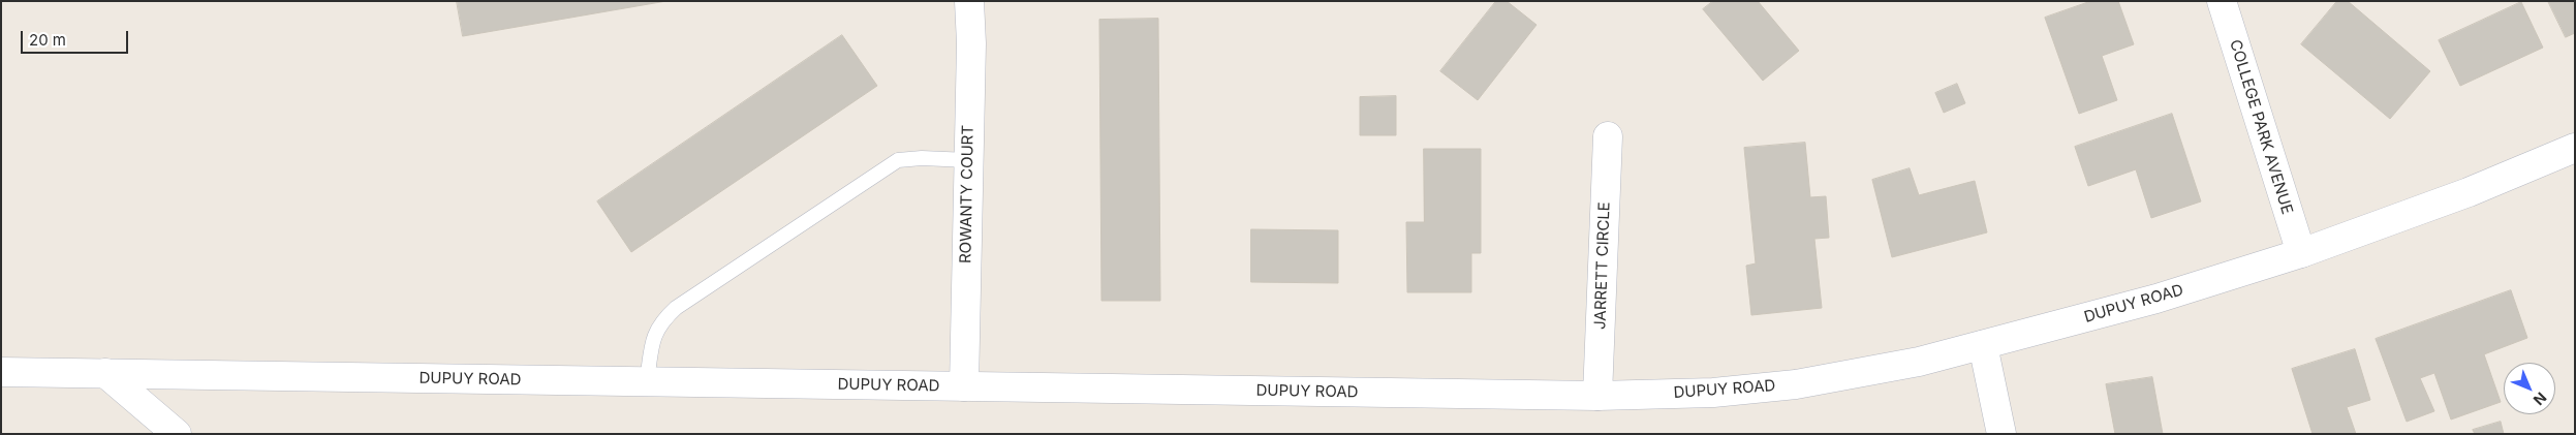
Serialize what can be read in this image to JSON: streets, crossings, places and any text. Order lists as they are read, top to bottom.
{
  "streets": {
    "street": [
      "COLLEGE PARK AVENUE",
      "ROWANTY COURT",
      "JARRETT CIRCLE",
      "DUPUY ROAD"
    ]
  },
  "crossings": [
    ["COLLEGE PARK AVENUE", "DUPUY ROAD"],
    ["ROWANTY COURT", "DUPUY ROAD"],
    ["JARRETT CIRCLE", "DUPUY ROAD"]
  ],
  "scale_bar": "20 m",
  "north": "bottom right"
}
